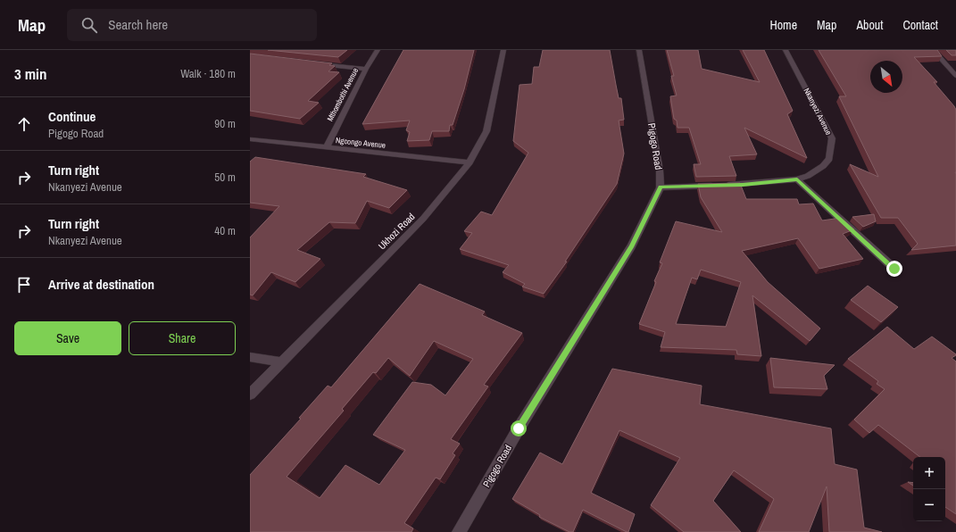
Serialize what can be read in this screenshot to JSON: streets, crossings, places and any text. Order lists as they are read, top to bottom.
{
  "streets": {
    "street": [
      "Mthombothi Avenue",
      "Nkanyezi Avenue",
      "Ngcongo Avenue",
      "Pigogo Road",
      "Ukhozi Road"
    ]
  },
  "crossings": [
    ["Mthombothi Avenue", "Ngcongo Avenue"],
    ["Nkanyezi Avenue", "Pigogo Road"],
    ["Ngcongo Avenue", "Ukhozi Road"]
  ],
  "north": "bottom right",
  "page": {
    "header": "Map",
    "search": "Search here",
    "nav": [
      "Home",
      "Map",
      "About",
      "Contact"
    ],
    "heading": ["3 min", "Walk · 180 m"],
    "list": [
      ["Continue", "Pigogo Road", "90 m"],
      ["Turn right", "Nkanyezi Avenue", "50 m"],
      ["Turn right", "Nkanyezi Avenue", "40 m"],
      "Arrive at destination"
    ],
    "buttons": ["Save", "Share"],
    "map_buttons": ["+", "−"]
  }
}
